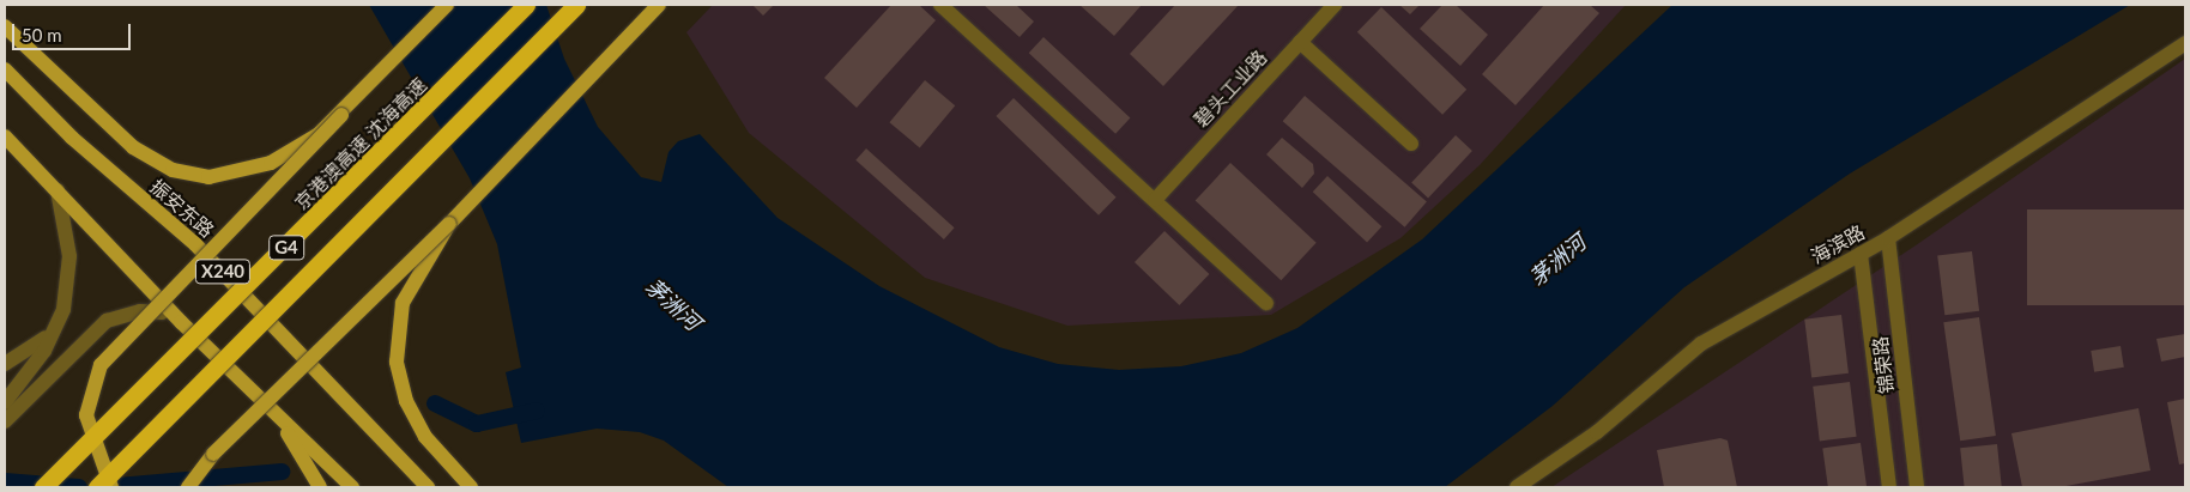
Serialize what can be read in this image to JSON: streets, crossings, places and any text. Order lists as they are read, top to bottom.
{
  "streets": {
    "highway": ["京港澳高速 沈海高速", "G4"],
    "main road": ["振安东路", "X240"],
    "street": ["碧头工业路", "海滨路", "锦荣路"]
  },
  "crossings": [
    ["海滨路", "锦荣路"]
  ],
  "water": ["茅洲河"],
  "scale_bar": "50 m"
}
